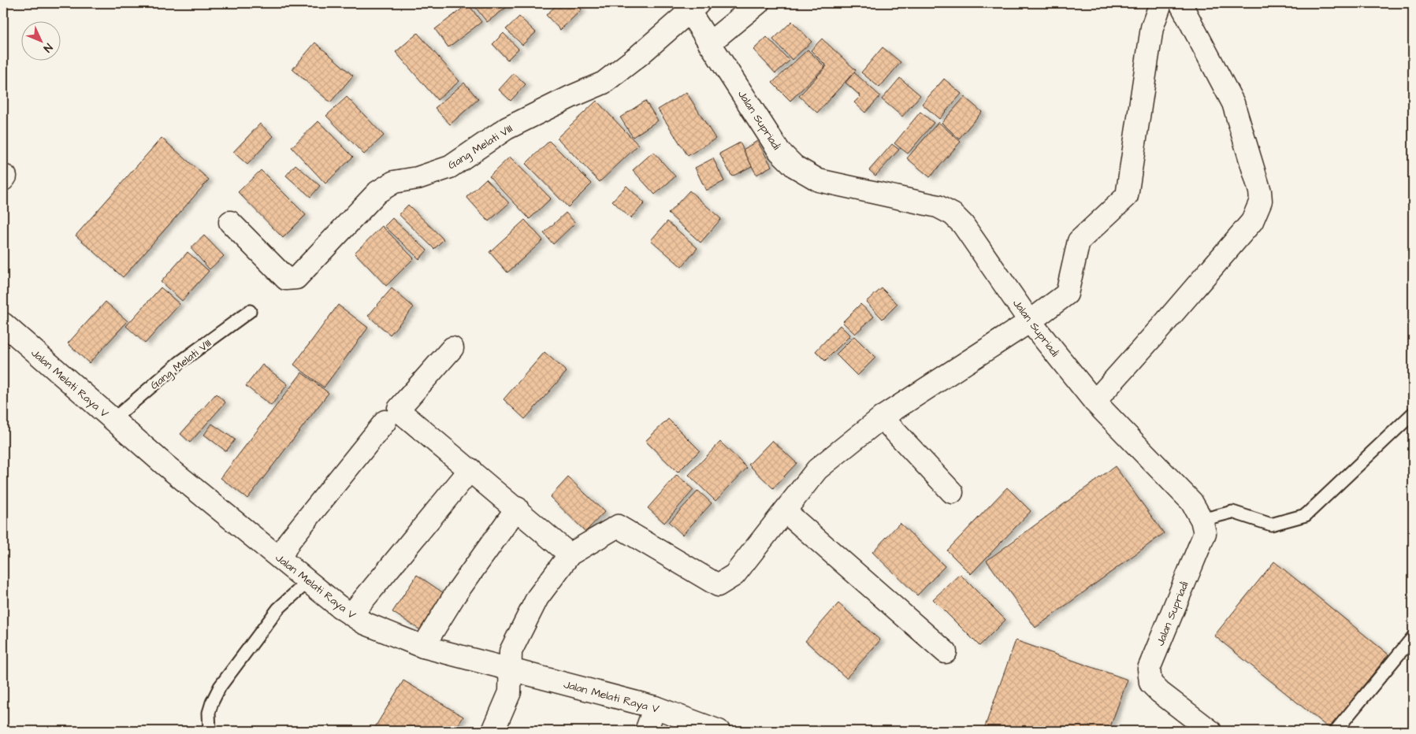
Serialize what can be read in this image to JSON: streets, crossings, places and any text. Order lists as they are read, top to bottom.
{
  "streets": {
    "street": ["Jalan Supriadi", "Gang Melati VIII", "Jalan Melati Raya V"]
  },
  "crossings": [
    ["Jalan Supriadi", "Gang Melati VIII"],
    ["Gang Melati VIII", "Jalan Melati Raya V"]
  ],
  "north": "bottom right"
}
